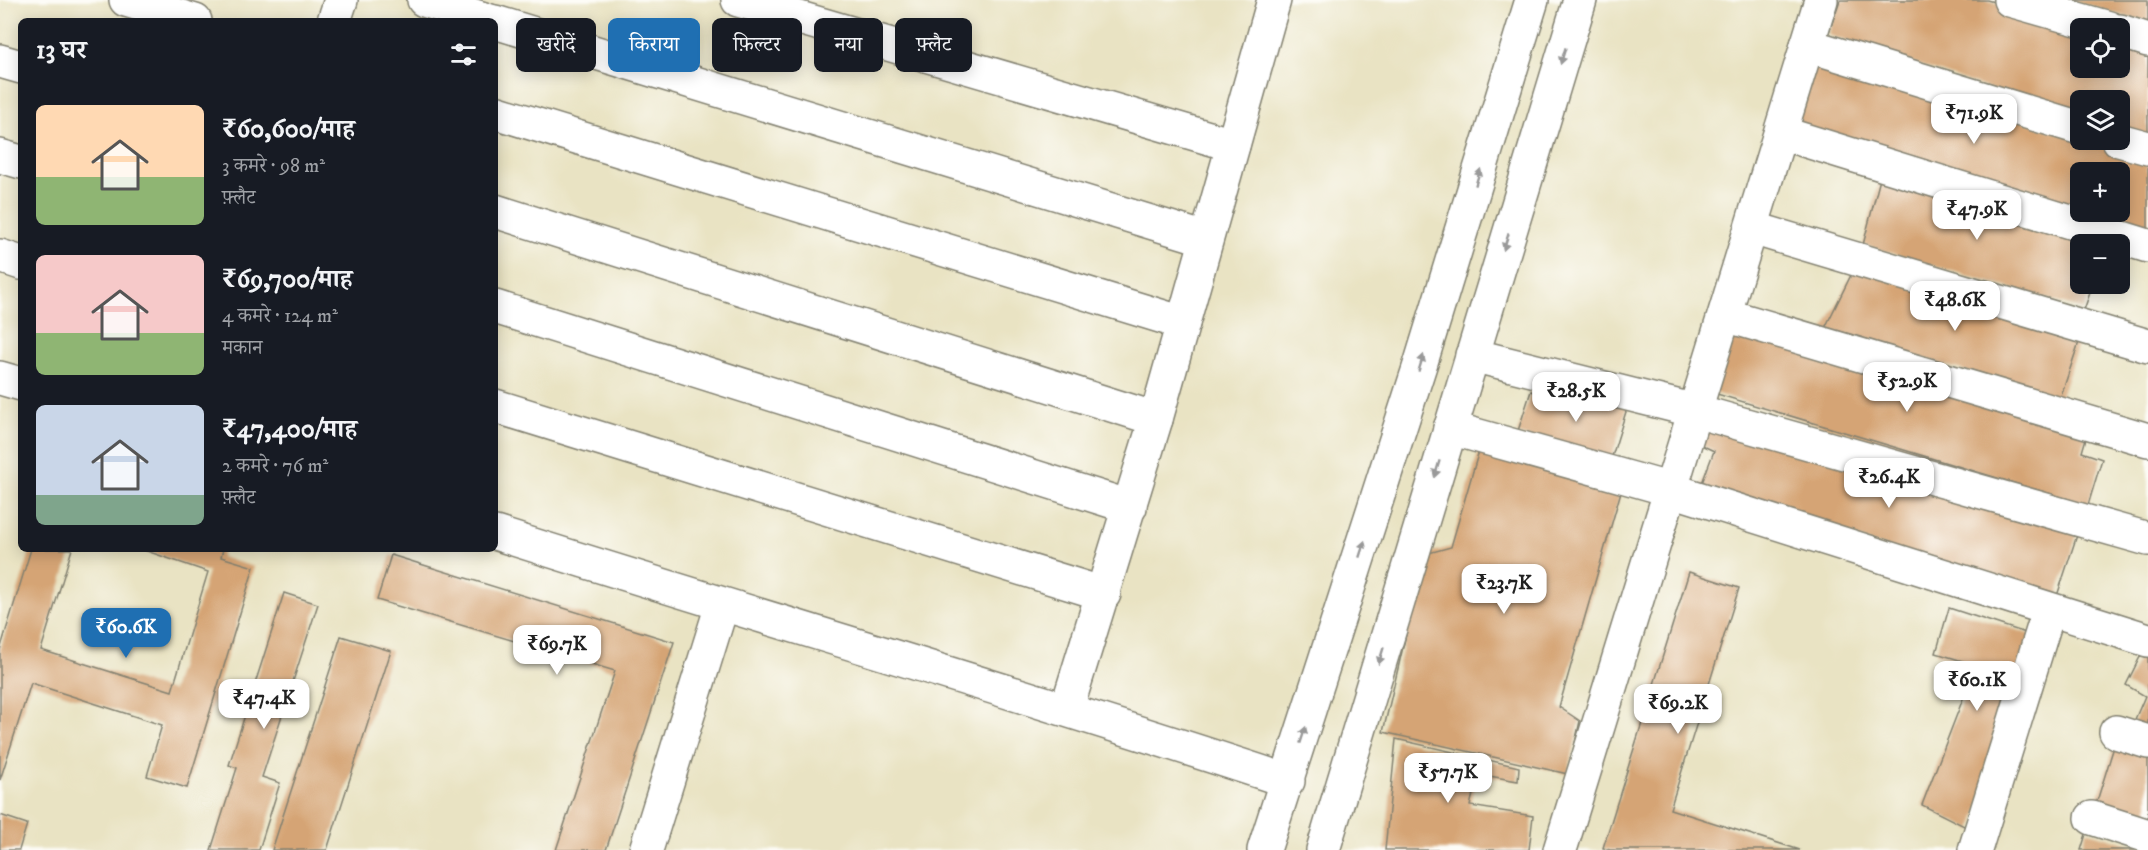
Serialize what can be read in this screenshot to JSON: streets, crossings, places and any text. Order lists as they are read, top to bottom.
{
  "page": {
    "map_buttons": ["+", "−"],
    "chip": [
      "खरीदें",
      "किराया",
      "फ़िल्टर",
      "नया",
      "फ़्लैट"
    ],
    "heading": "13 घर",
    "list": [
      {
        "name": "₹60,600/माह",
        "note": "3 कमरे · 98 m² · फ़्लैट"
      },
      {
        "name": "₹69,700/माह",
        "note": "4 कमरे · 124 m² · मकान"
      },
      {
        "name": "₹47,400/माह",
        "note": "2 कमरे · 76 m² · फ़्लैट"
      }
    ],
    "price": [
      "₹71.9K",
      "₹47.9K",
      "₹48.6K",
      "₹52.9K",
      "₹28.5K",
      "₹26.4K",
      "₹23.7K",
      "₹60.6K",
      "₹69.7K",
      "₹60.1K",
      "₹47.4K",
      "₹69.2K",
      "₹57.7K"
    ]
  }
}
